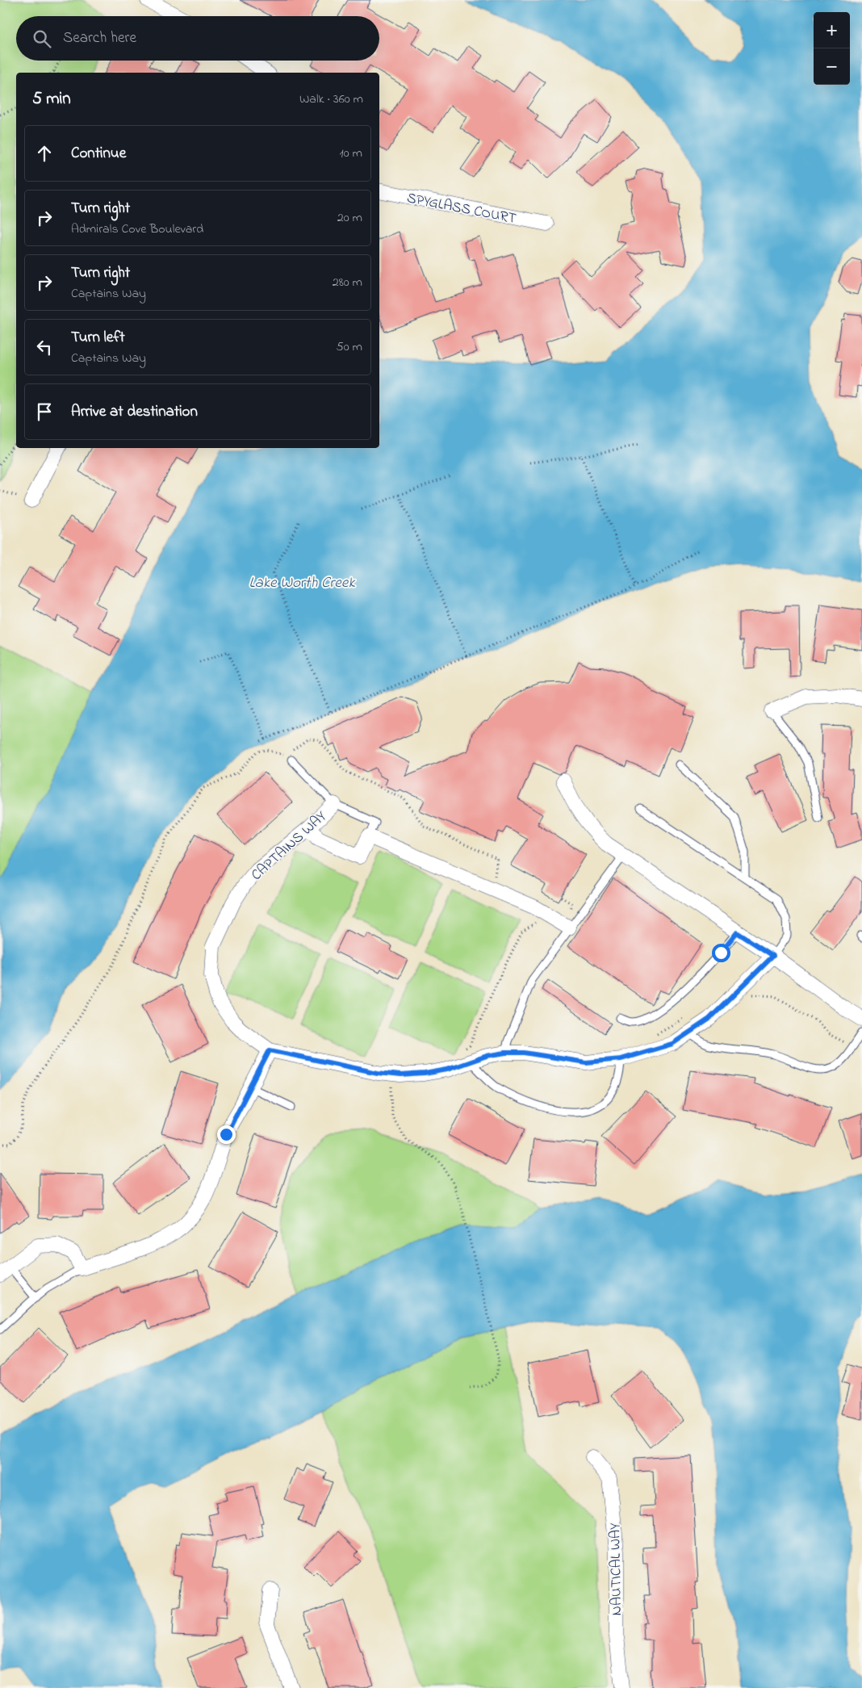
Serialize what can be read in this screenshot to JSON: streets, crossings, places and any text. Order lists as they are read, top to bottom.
{
  "streets": {
    "street": ["SPYGLASS COURT", "CAPTAINS WAY", "NAUTICAL WAY"]
  },
  "water": ["Lake Worth Creek"],
  "page": {
    "map_buttons": ["+", "−"],
    "search": "Search here",
    "heading": ["5 min", "Walk · 360 m"],
    "list": [
      ["Continue", "10 m"],
      ["Turn right", "Admirals Cove Boulevard", "20 m"],
      ["Turn right", "Captains Way", "280 m"],
      ["Turn left", "Captains Way", "50 m"],
      "Arrive at destination"
    ]
  }
}
